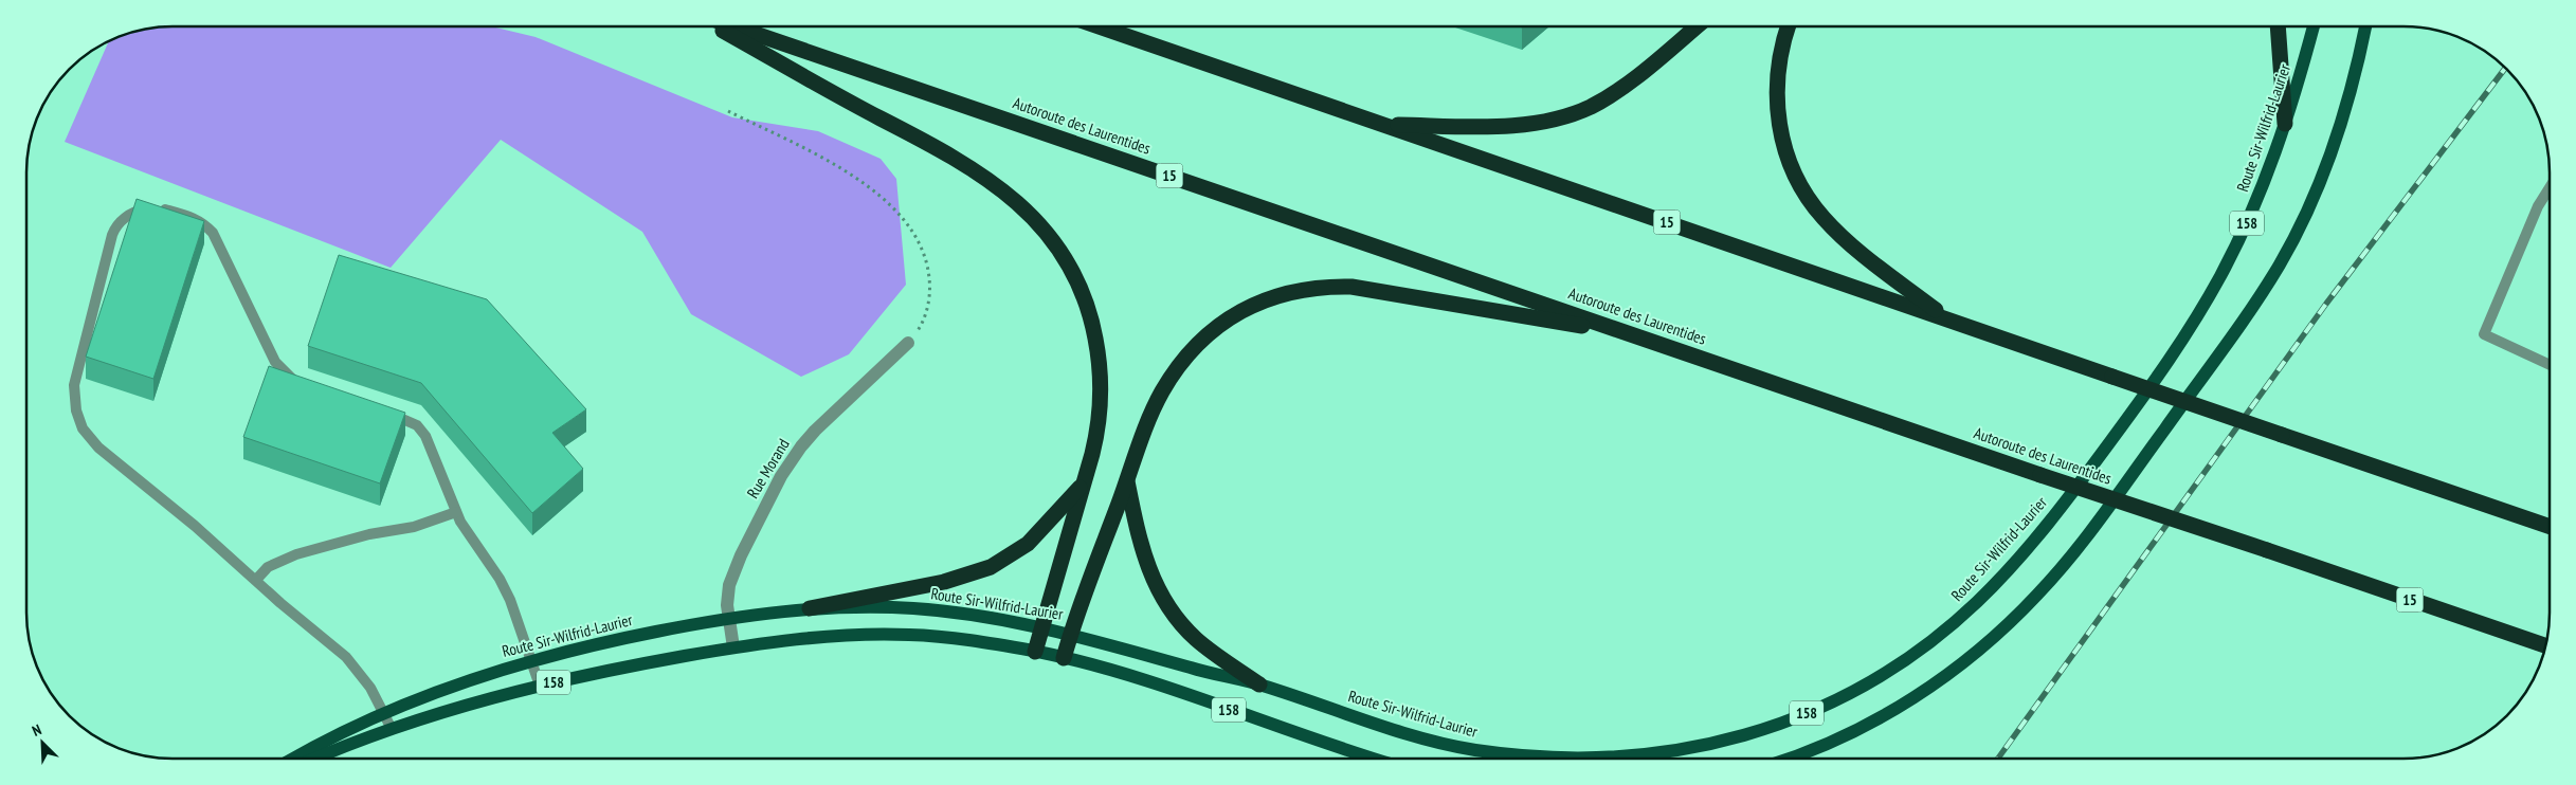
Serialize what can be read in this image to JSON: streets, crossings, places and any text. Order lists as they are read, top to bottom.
{
  "streets": {
    "highway": ["Autoroute des Laurentides", "15"],
    "main road": ["Route Sir-Wilfrid-Laurier", "158"],
    "street": ["Rue Morand"]
  },
  "crossings": [
    ["Route Sir-Wilfrid-Laurier", "Rue Morand"],
    ["158", "Rue Morand"]
  ],
  "north": "top left"
}
